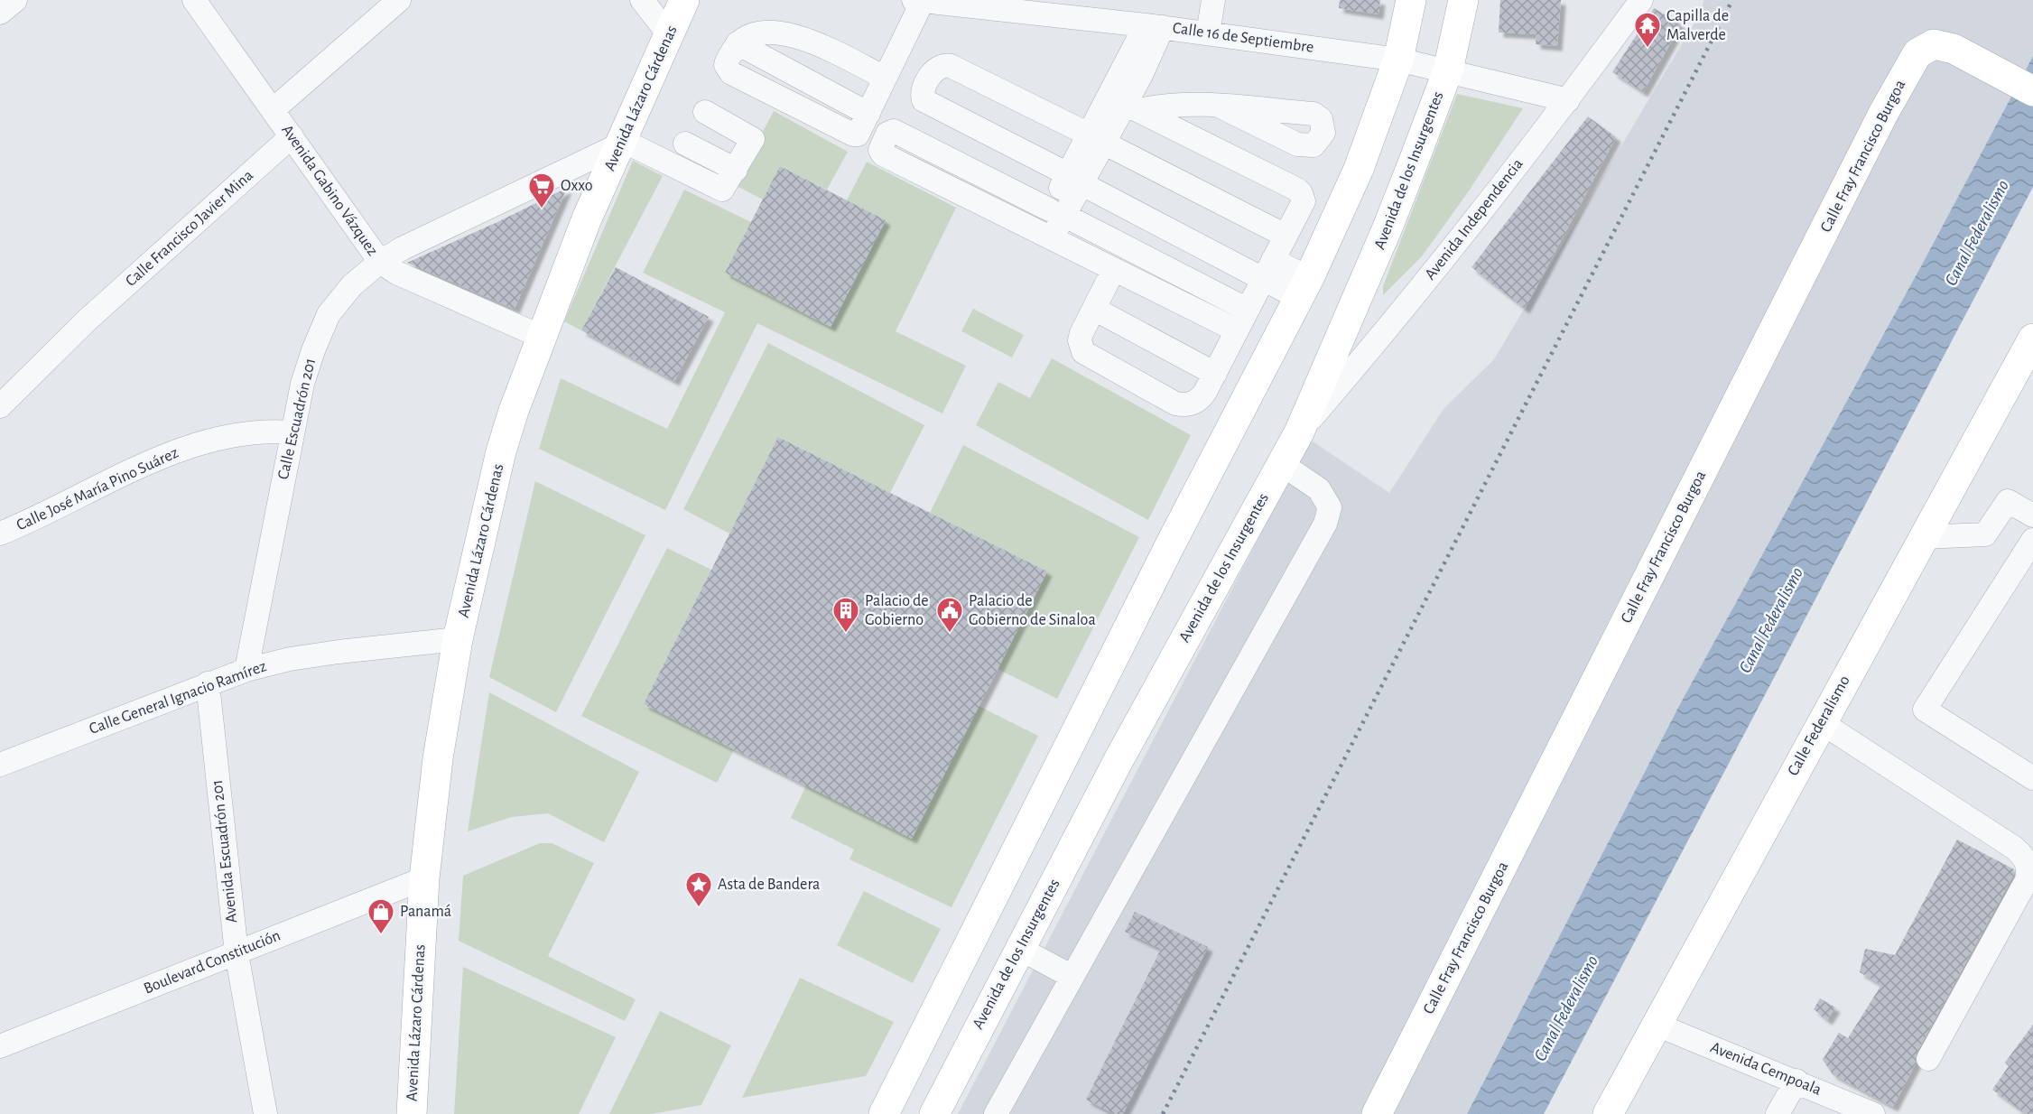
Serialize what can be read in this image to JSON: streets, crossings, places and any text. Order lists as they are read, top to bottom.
{
  "streets": {
    "main road": [
      "Avenida Lázaro Cárdenas",
      "Calle Fray Francisco Burgoa",
      "Avenida de los Insurgentes",
      "Calle Federalismo"
    ],
    "street": [
      "Calle 16 de Septiembre",
      "Avenida Gabino Vázquez",
      "Avenida Independencia",
      "Calle Francisco Javier Mina",
      "Calle Escuadrón 201",
      "Calle José María Pino Suárez",
      "Calle General Ignacio Ramírez",
      "Avenida Escuadrón 201",
      "Boulevard Constitución",
      "Avenida Cempoala"
    ]
  },
  "crossings": [
    ["Calle 16 de Septiembre", "Avenida de los Insurgentes"],
    ["Calle 16 de Septiembre", "Avenida Independencia"],
    ["Avenida Lázaro Cárdenas", "Avenida Gabino Vázquez"],
    ["Avenida Lázaro Cárdenas", "Calle Escuadrón 201"],
    ["Avenida Lázaro Cárdenas", "Calle General Ignacio Ramírez"],
    ["Avenida Lázaro Cárdenas", "Boulevard Constitución"],
    ["Avenida de los Insurgentes", "Avenida Independencia"],
    ["Avenida Gabino Vázquez", "Calle Francisco Javier Mina"],
    ["Avenida Gabino Vázquez", "Calle Escuadrón 201"],
    ["Calle Escuadrón 201", "Calle José María Pino Suárez"],
    ["Calle Escuadrón 201", "Calle General Ignacio Ramírez"],
    ["Calle General Ignacio Ramírez", "Avenida Escuadrón 201"],
    ["Calle Federalismo", "Avenida Cempoala"],
    ["Avenida Escuadrón 201", "Boulevard Constitución"]
  ],
  "water": ["Canal Federalismo"],
  "places": {
    "temple": ["Capilla de Malverde"],
    "supermarket": ["Oxxo"],
    "building": ["Palacio de Gobierno"],
    "public building": ["Palacio de Gobierno de Sinaloa"],
    "place": ["Asta de Bandera"],
    "shop": ["Panamá"]
  }
}
